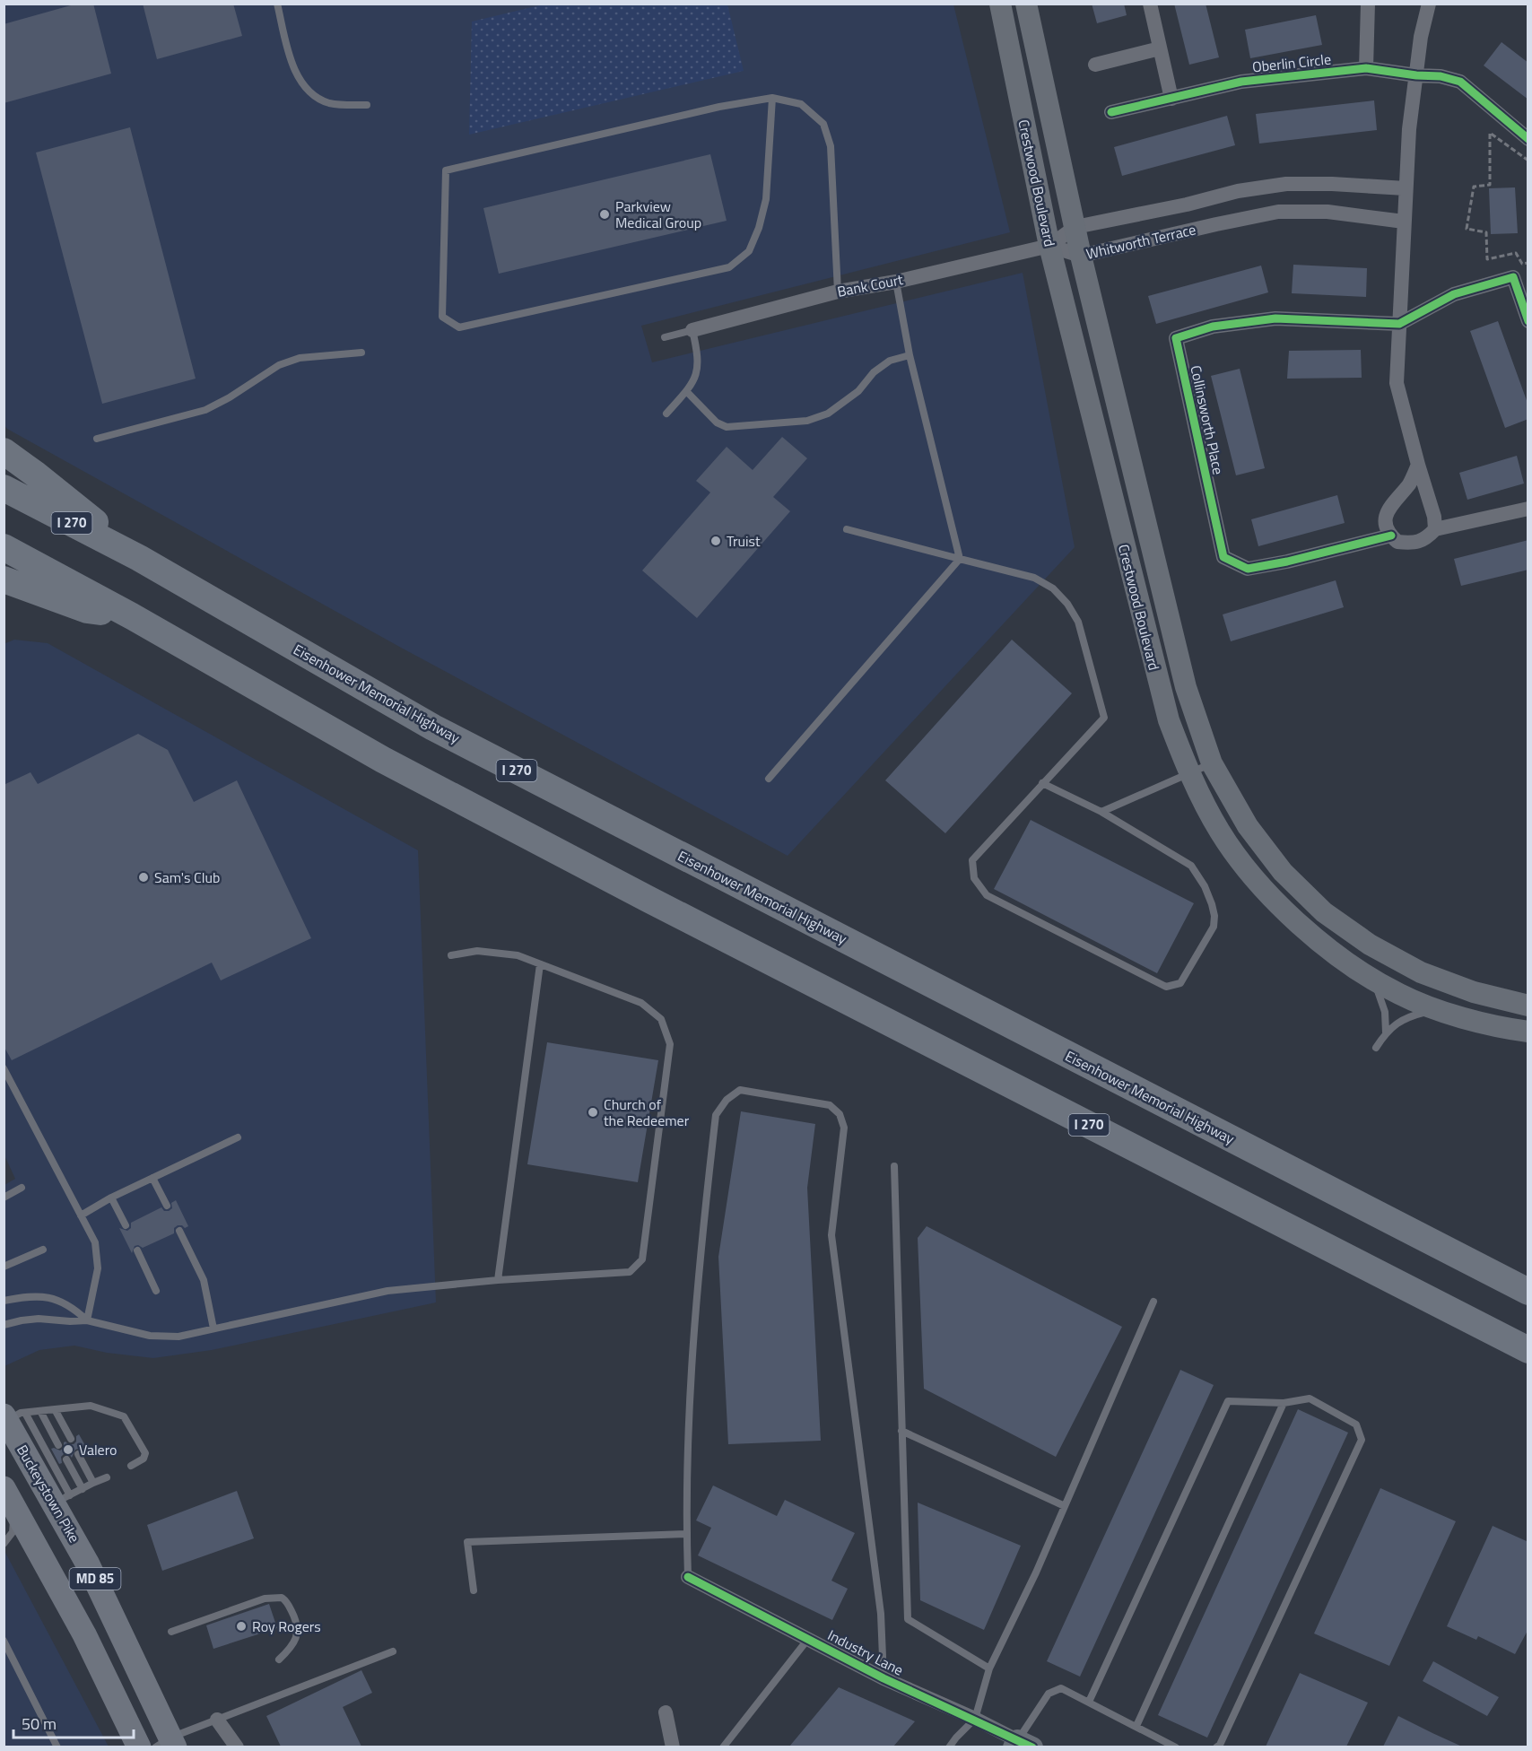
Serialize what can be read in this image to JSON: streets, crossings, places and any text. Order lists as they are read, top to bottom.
{
  "streets": {
    "highway": ["I 270", "Eisenhower Memorial Highway"],
    "main road": ["Crestwood Boulevard", "Buckeystown Pike", "MD 85"],
    "street": [
      "Oberlin Circle",
      "Whitworth Terrace",
      "Bank Court",
      "Collinsworth Place",
      "Industry Lane"
    ]
  },
  "crossings": [
    ["Crestwood Boulevard", "Whitworth Terrace"],
    ["Crestwood Boulevard", "Bank Court"],
    ["Whitworth Terrace", "Bank Court"]
  ],
  "places": [
    "Parkview Medical Group",
    "Truist",
    "Sam's Club",
    "Church of the Redeemer",
    "Valero",
    "Roy Rogers"
  ],
  "scale_bar": "50 m"
}
